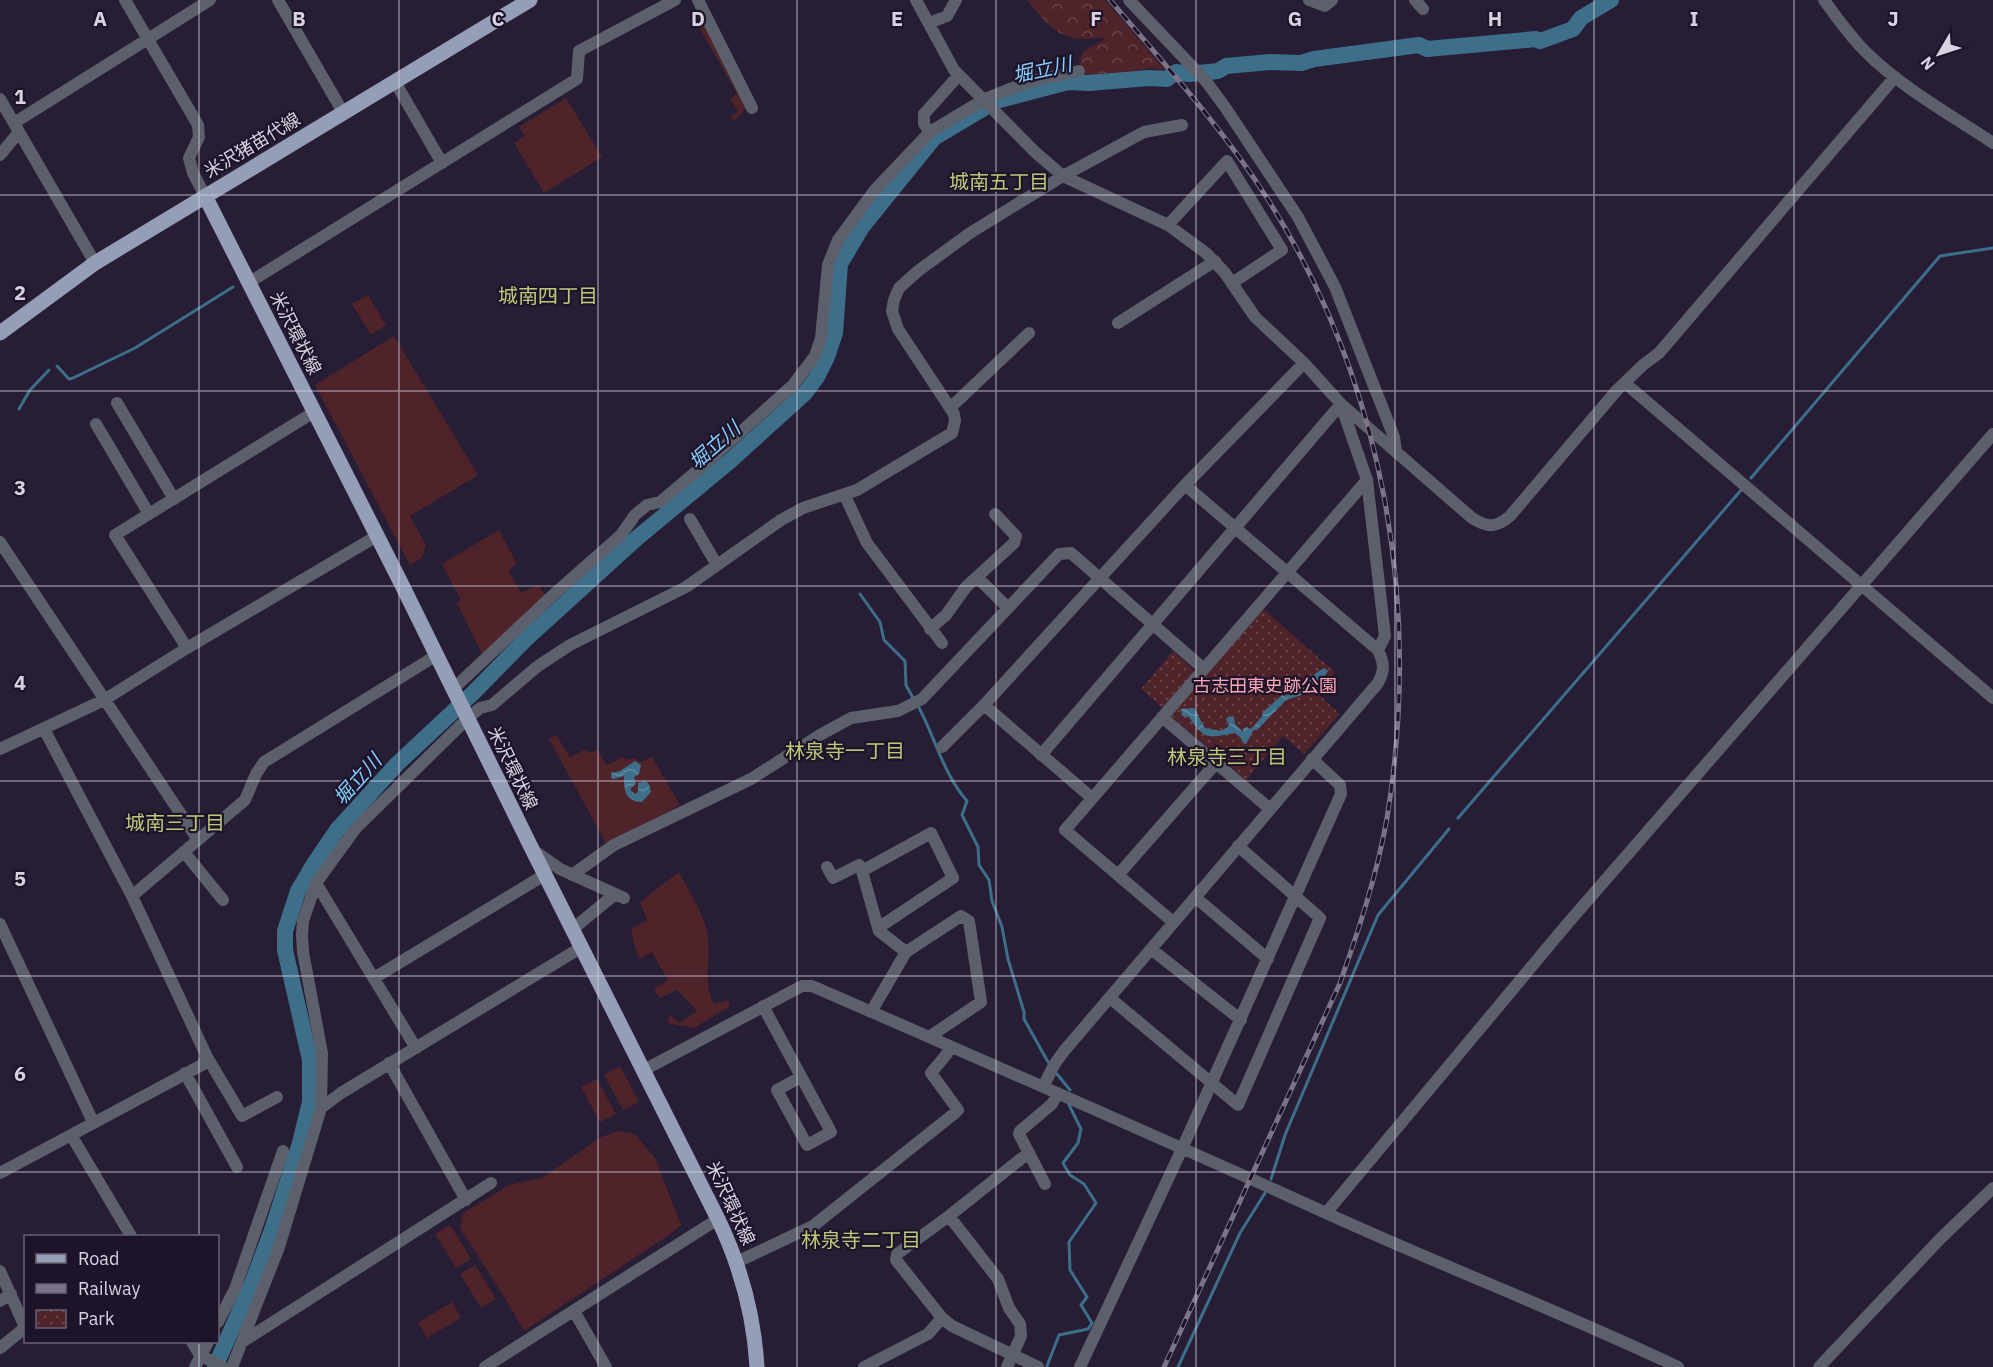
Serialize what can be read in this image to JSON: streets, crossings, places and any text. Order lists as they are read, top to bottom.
{
  "streets": {
    "main road": ["米沢猪苗代線", "米沢環状線"]
  },
  "crossings": [
    ["米沢猪苗代線", "米沢環状線"]
  ],
  "districts": [
    "城南五丁目",
    "城南四丁目",
    "林泉寺一丁目",
    "林泉寺三丁目",
    "城南三丁目",
    "林泉寺二丁目"
  ],
  "water": ["堀立川"],
  "parks": ["古志田東史跡公園"],
  "legend": ["Road", "Railway", "Park"],
  "north": "bottom left",
  "grid": {
    "columns": [
      "A",
      "B",
      "C",
      "D",
      "E",
      "F",
      "G",
      "H",
      "I",
      "J"
    ],
    "rows": [
      "1",
      "2",
      "3",
      "4",
      "5",
      "6"
    ]
  }
}
